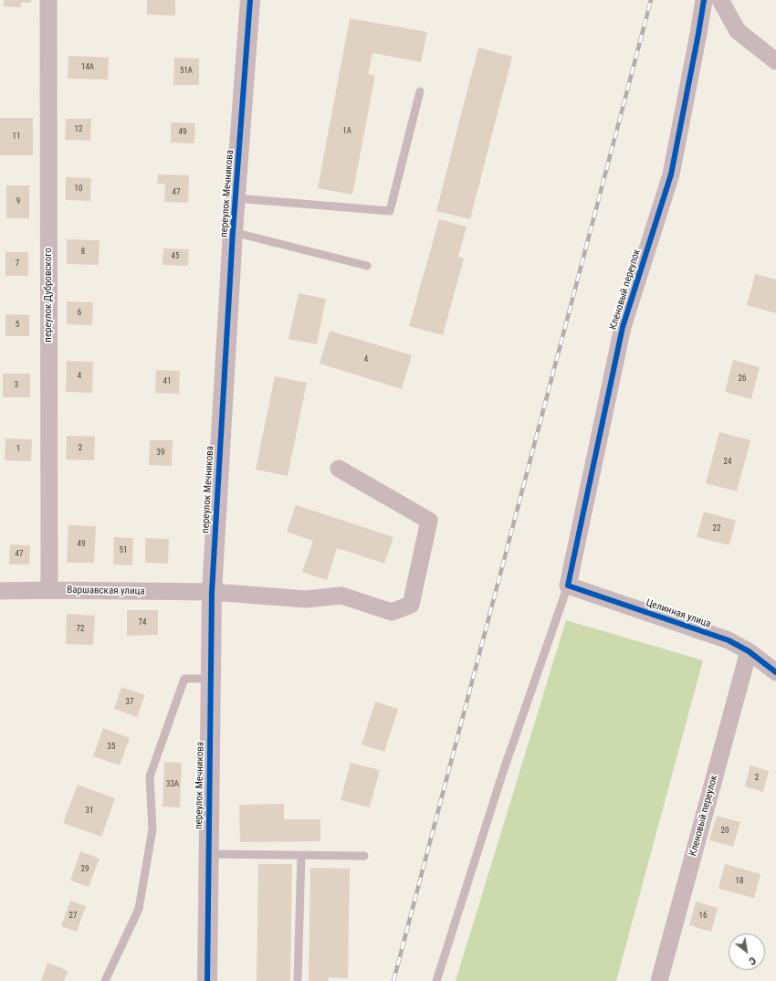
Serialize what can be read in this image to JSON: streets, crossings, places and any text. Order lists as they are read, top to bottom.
{
  "streets": {
    "street": [
      "переулок Мечникова",
      "Кленовый переулок",
      "переулок Дубровского",
      "Варшавская улица",
      "Целинная улица"
    ]
  },
  "crossings": [
    ["переулок Мечникова", "Варшавская улица"],
    ["Кленовый переулок", "Целинная улица"],
    ["переулок Дубровского", "Варшавская улица"]
  ],
  "house_numbers": [
    "14А",
    "51А",
    "12",
    "1А",
    "49",
    "11",
    "10",
    "47",
    "9",
    "8",
    "45",
    "7",
    "6",
    "5",
    "4",
    "4",
    "26",
    "41",
    "3",
    "2",
    "1",
    "39",
    "24",
    "22",
    "49",
    "51",
    "47",
    "74",
    "72",
    "37",
    "35",
    "2",
    "33А",
    "31",
    "20",
    "29",
    "18",
    "27",
    "16"
  ],
  "north": "bottom right"
}
